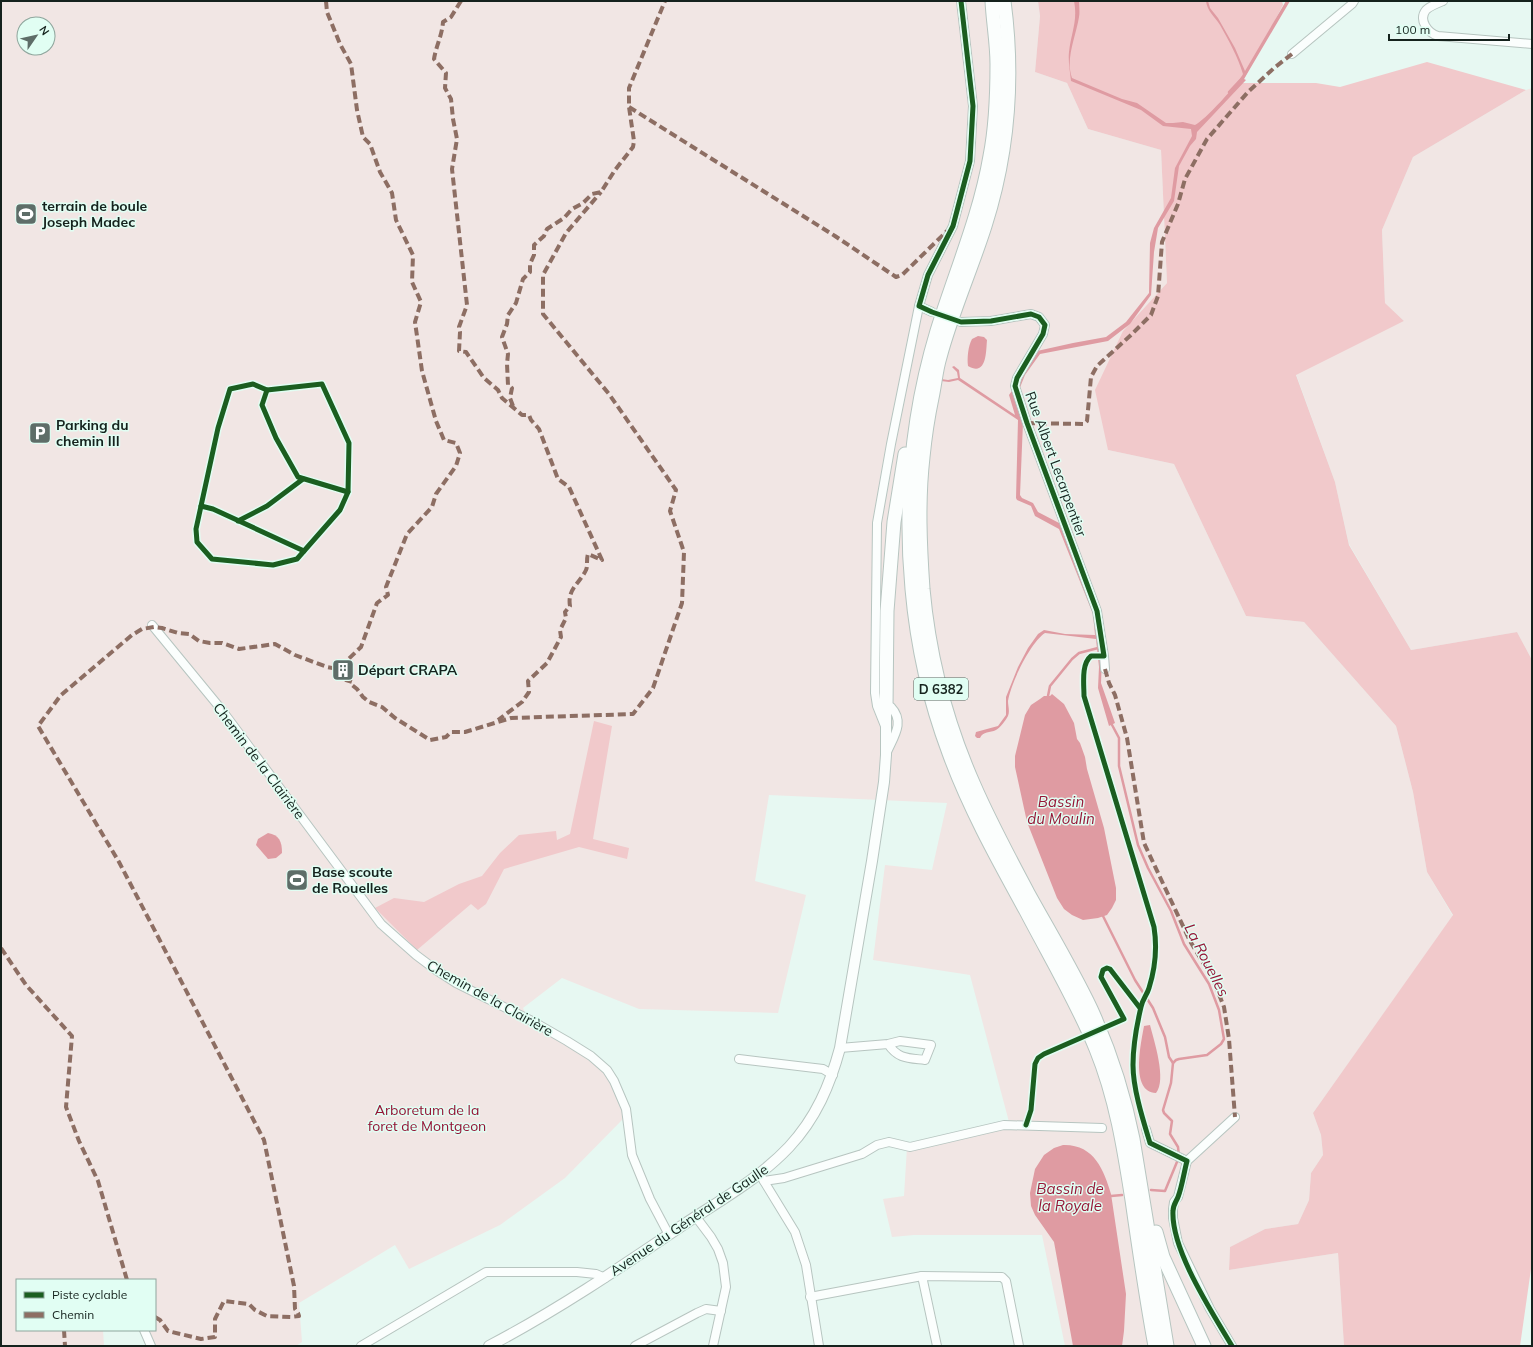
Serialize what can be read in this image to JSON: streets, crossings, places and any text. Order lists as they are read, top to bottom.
{
  "streets": {
    "highway": ["D 6382"],
    "street": ["Rue Albert Lecarpentier", "Chemin de la Clairière", "Avenue du Général de Gaulle"]
  },
  "crossings": [
    ["Chemin de la Clairière", "Avenue du Général de Gaulle"]
  ],
  "water": ["Bassin du Moulin", "La Rouelles", "Bassin de la Royale"],
  "parks": ["Arboretum de la foret de Montgeon"],
  "places": {
    "sports": ["terrain de boule Joseph Madec", "Base scoute de Rouelles"],
    "parking": ["Parking du chemin III"],
    "building": ["Départ CRAPA"]
  },
  "legend": ["Piste cyclable", "Chemin"],
  "scale_bar": "100 m",
  "north": "top right"
}
